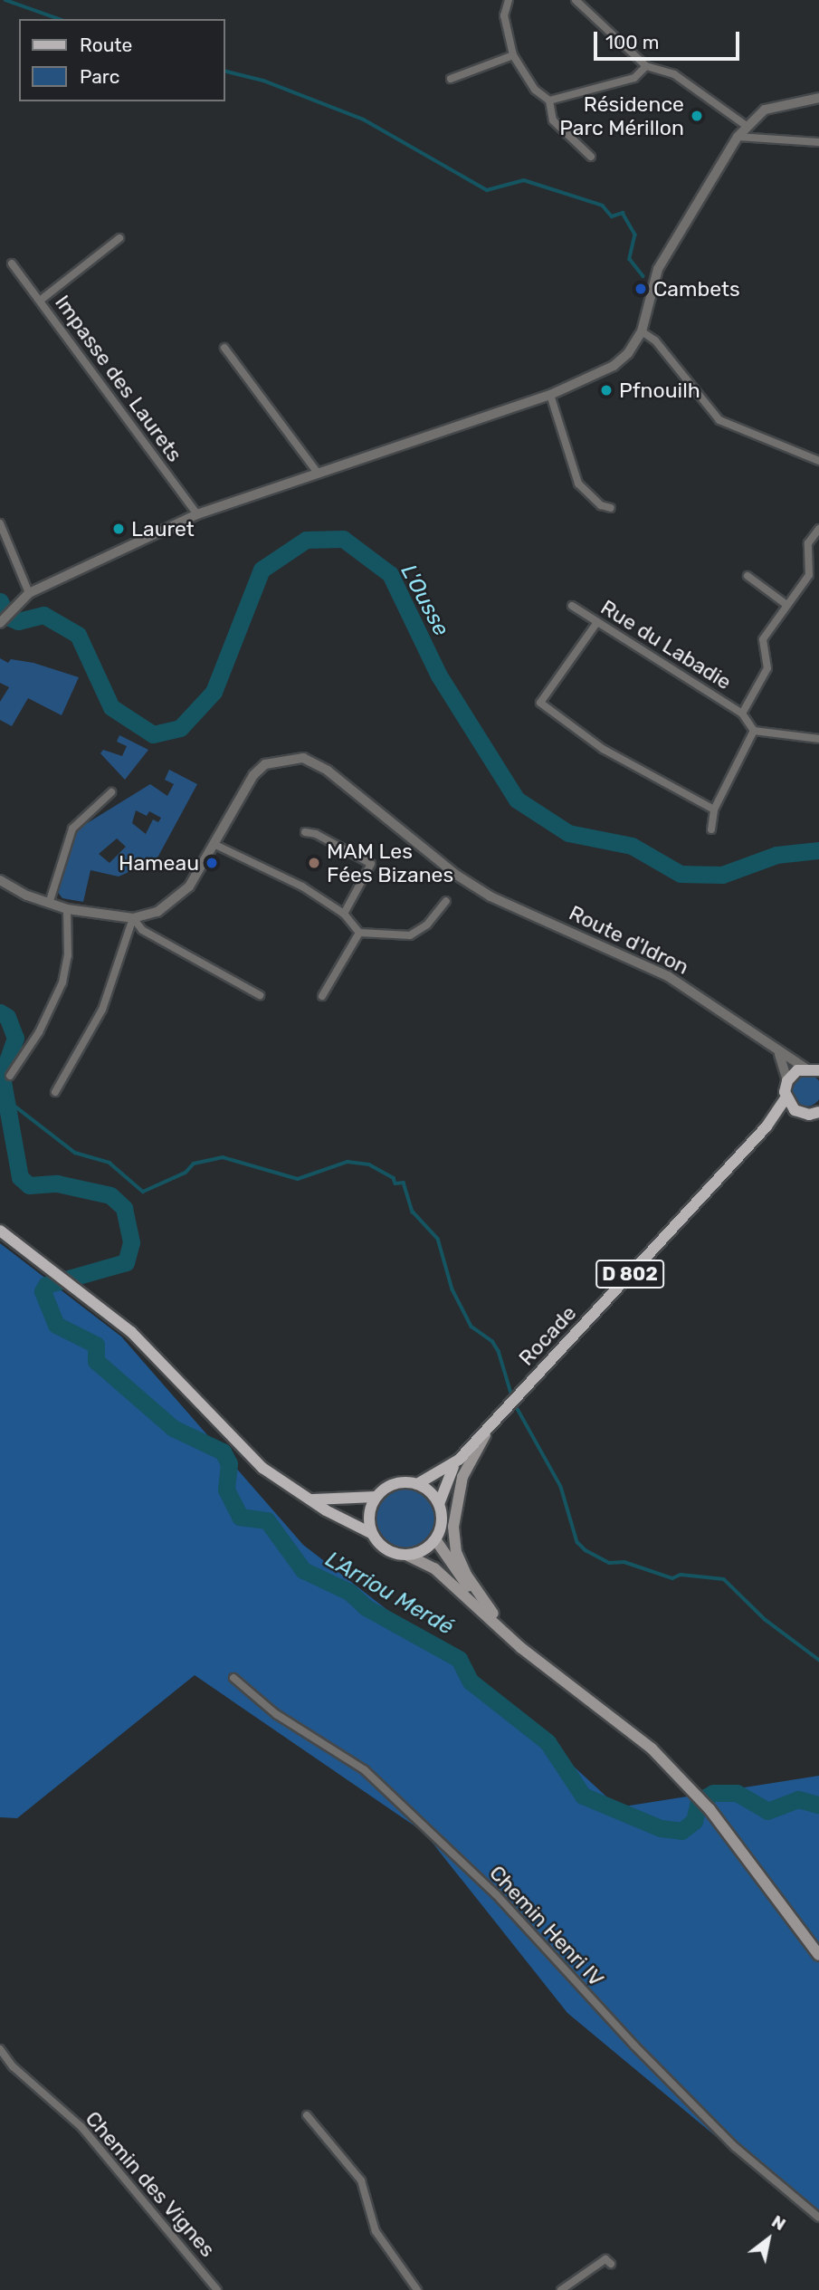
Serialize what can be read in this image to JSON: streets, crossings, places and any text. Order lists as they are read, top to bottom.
{
  "streets": {
    "main road": ["D 802", "Rocade"],
    "street": [
      "Impasse des Laurets",
      "Rue du Labadie",
      "Route d'Idron",
      "Chemin Henri IV",
      "Chemin des Vignes"
    ]
  },
  "crossings": [
    ["D 802", "Rocade"]
  ],
  "water": ["L'Ousse", "L'Arriou Merdé"],
  "places": [
    "Résidence Parc Mérillon",
    "Cambets",
    "Pfnouilh",
    "Lauret",
    "Hameau",
    "MAM Les Fées Bizanes"
  ],
  "legend": ["Route", "Parc"],
  "scale_bar": "100 m",
  "north": "top right"
}
